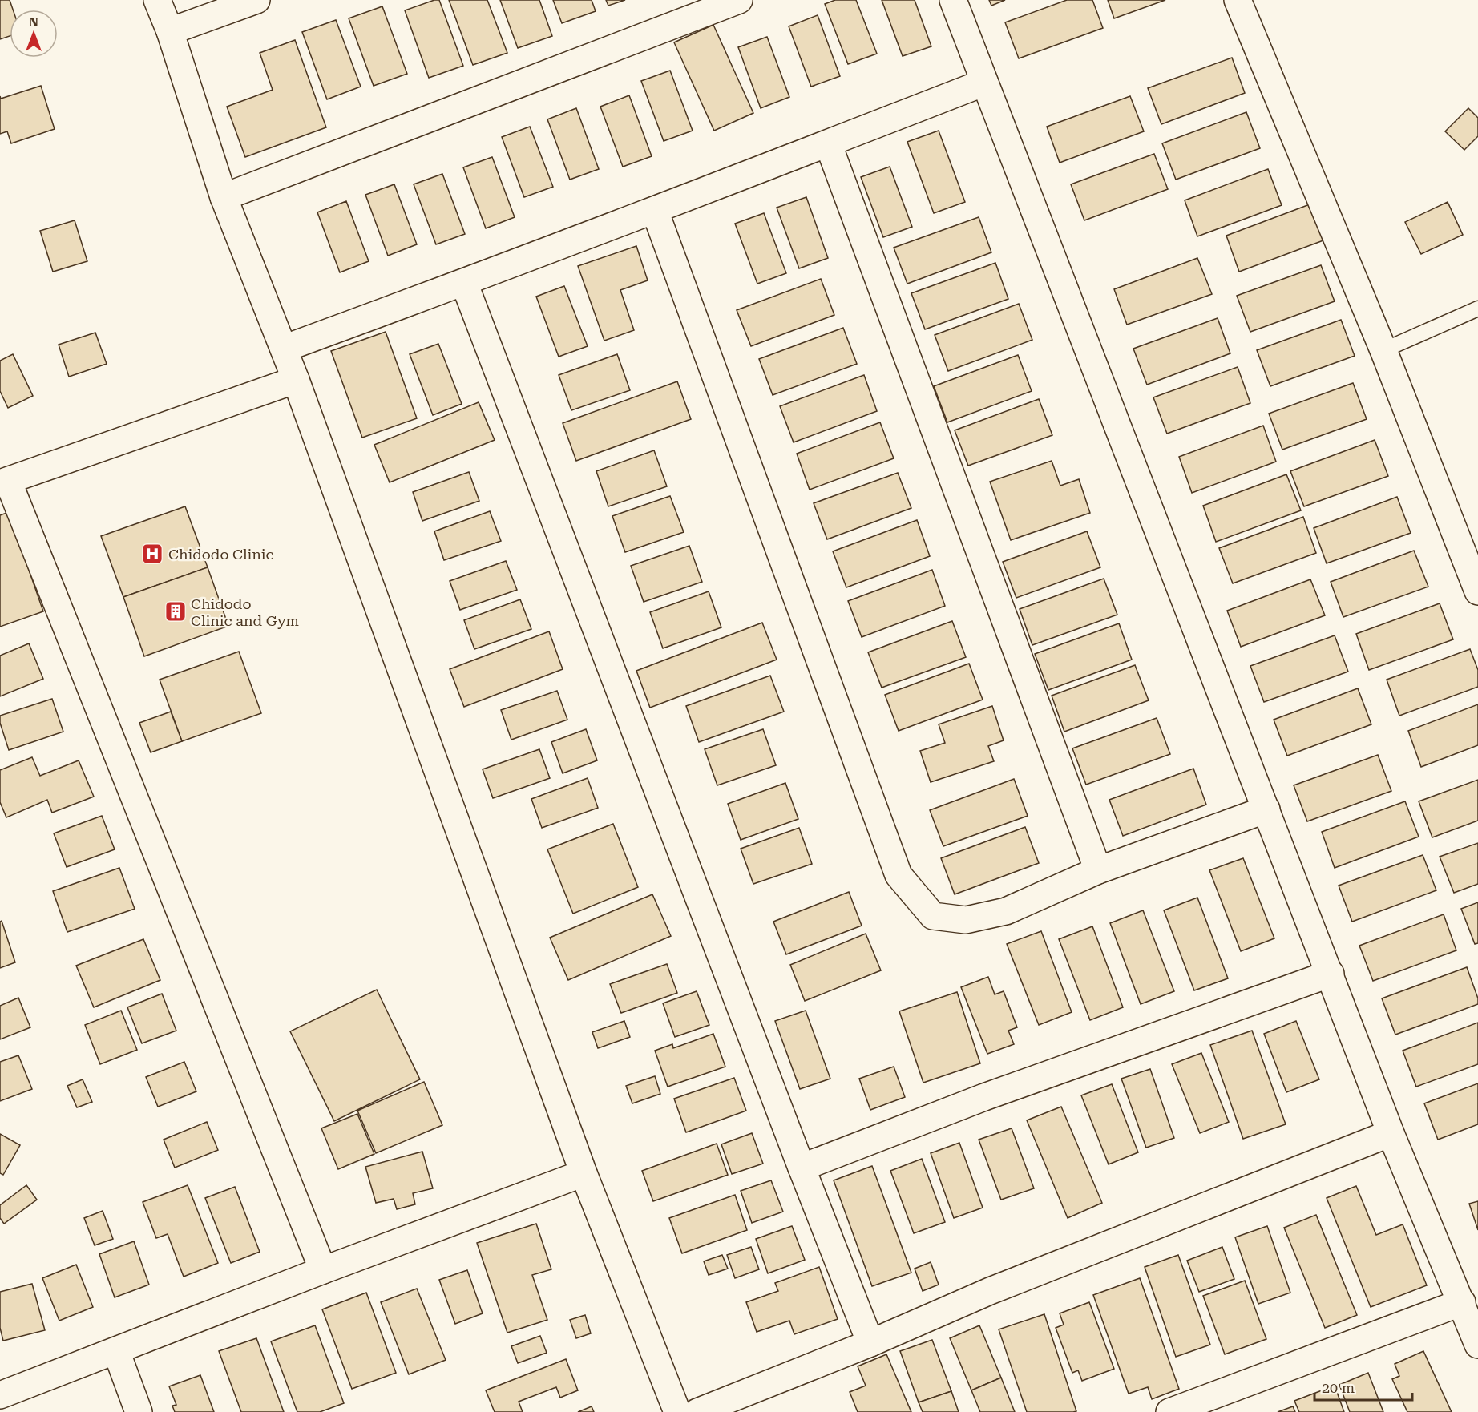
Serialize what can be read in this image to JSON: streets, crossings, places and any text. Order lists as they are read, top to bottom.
{
  "places": {
    "hospital": ["Chidodo Clinic"],
    "building": ["Chidodo Clinic and Gym"]
  },
  "scale_bar": "20 m",
  "north": "top"
}
